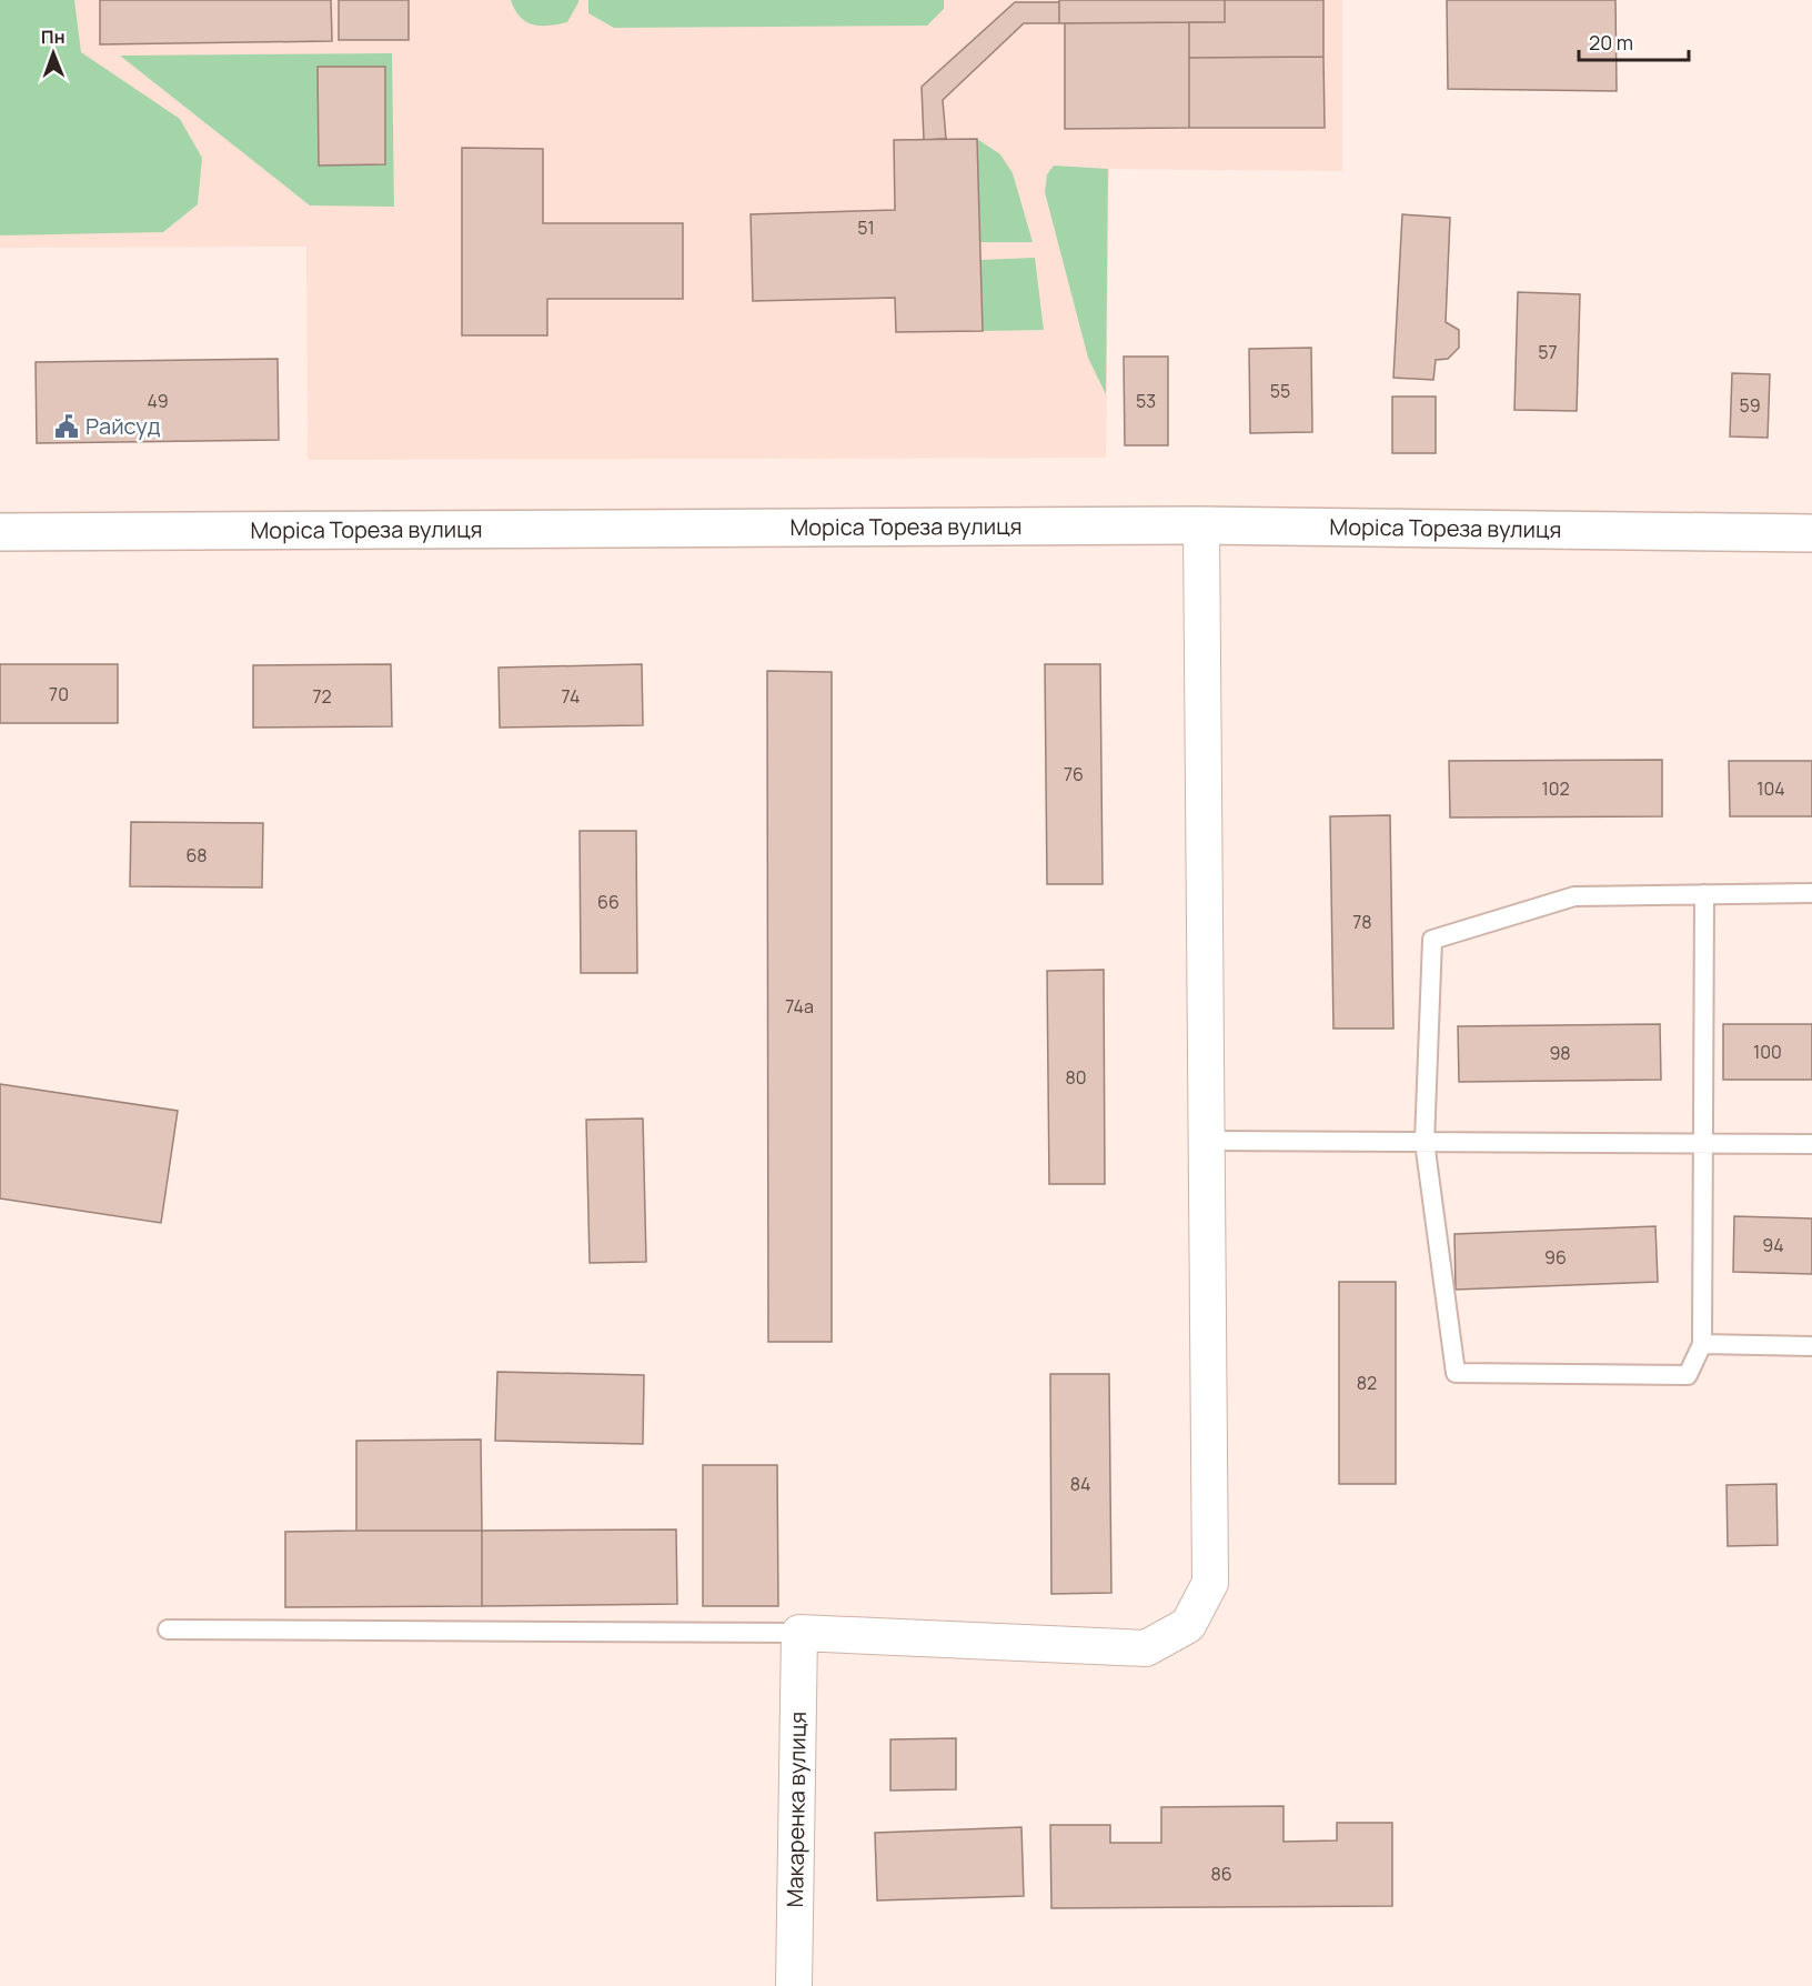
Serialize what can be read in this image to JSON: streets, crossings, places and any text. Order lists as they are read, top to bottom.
{
  "streets": {
    "street": ["Моріса Тореза вулиця", "Макаренка вулиця"]
  },
  "places": {
    "public building": ["Райсуд"]
  },
  "house_numbers": [
    "51",
    "57",
    "55",
    "49",
    "53",
    "59",
    "70",
    "72",
    "74",
    "76",
    "102",
    "104",
    "68",
    "66",
    "78",
    "74а",
    "100",
    "98",
    "80",
    "94",
    "96",
    "82",
    "84",
    "86"
  ],
  "scale_bar": "20 m",
  "north": "top"
}
